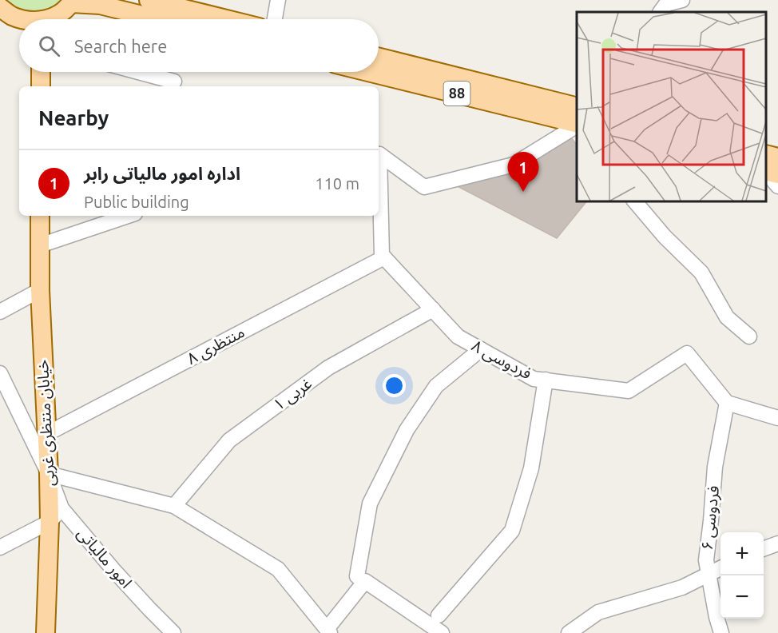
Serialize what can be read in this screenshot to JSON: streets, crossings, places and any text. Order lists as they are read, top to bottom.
{
  "streets": {
    "main road": ["88", "خیابان منتظری غربی"],
    "street": [
      "منتظری ۸",
      "فردوسی ۸",
      "غربی ۱",
      "فردوسی ۶",
      "امور مالیاتی"
    ]
  },
  "crossings": [
    ["منتظری ۸", "فردوسی ۸"],
    ["منتظری ۸", "خیابان منتظری غربی"],
    ["فردوسی ۸", "غربی ۱"],
    ["فردوسی ۸", "فردوسی ۶"],
    ["خیابان منتظری غربی", "امور مالیاتی"]
  ],
  "page": {
    "search": "Search here",
    "heading": "Nearby",
    "list": [
      {
        "mark": "1",
        "name": "اداره امور مالیاتی رابر",
        "note": "Public building",
        "value": "110 m"
      }
    ],
    "pins": "1",
    "map_buttons": ["+", "−"]
  }
}
